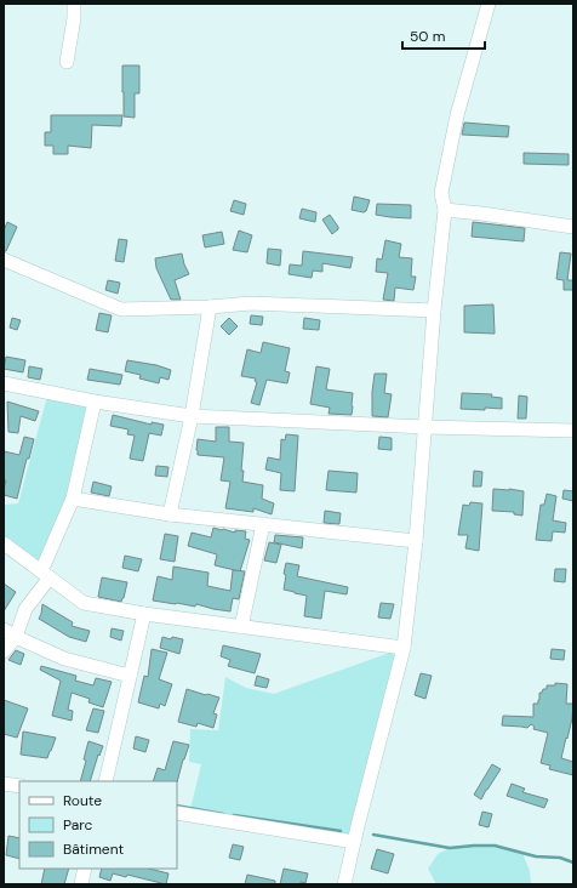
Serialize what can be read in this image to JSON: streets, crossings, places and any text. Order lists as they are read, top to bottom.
{
  "legend": ["Route", "Parc", "Bâtiment"],
  "scale_bar": "50 m"
}
